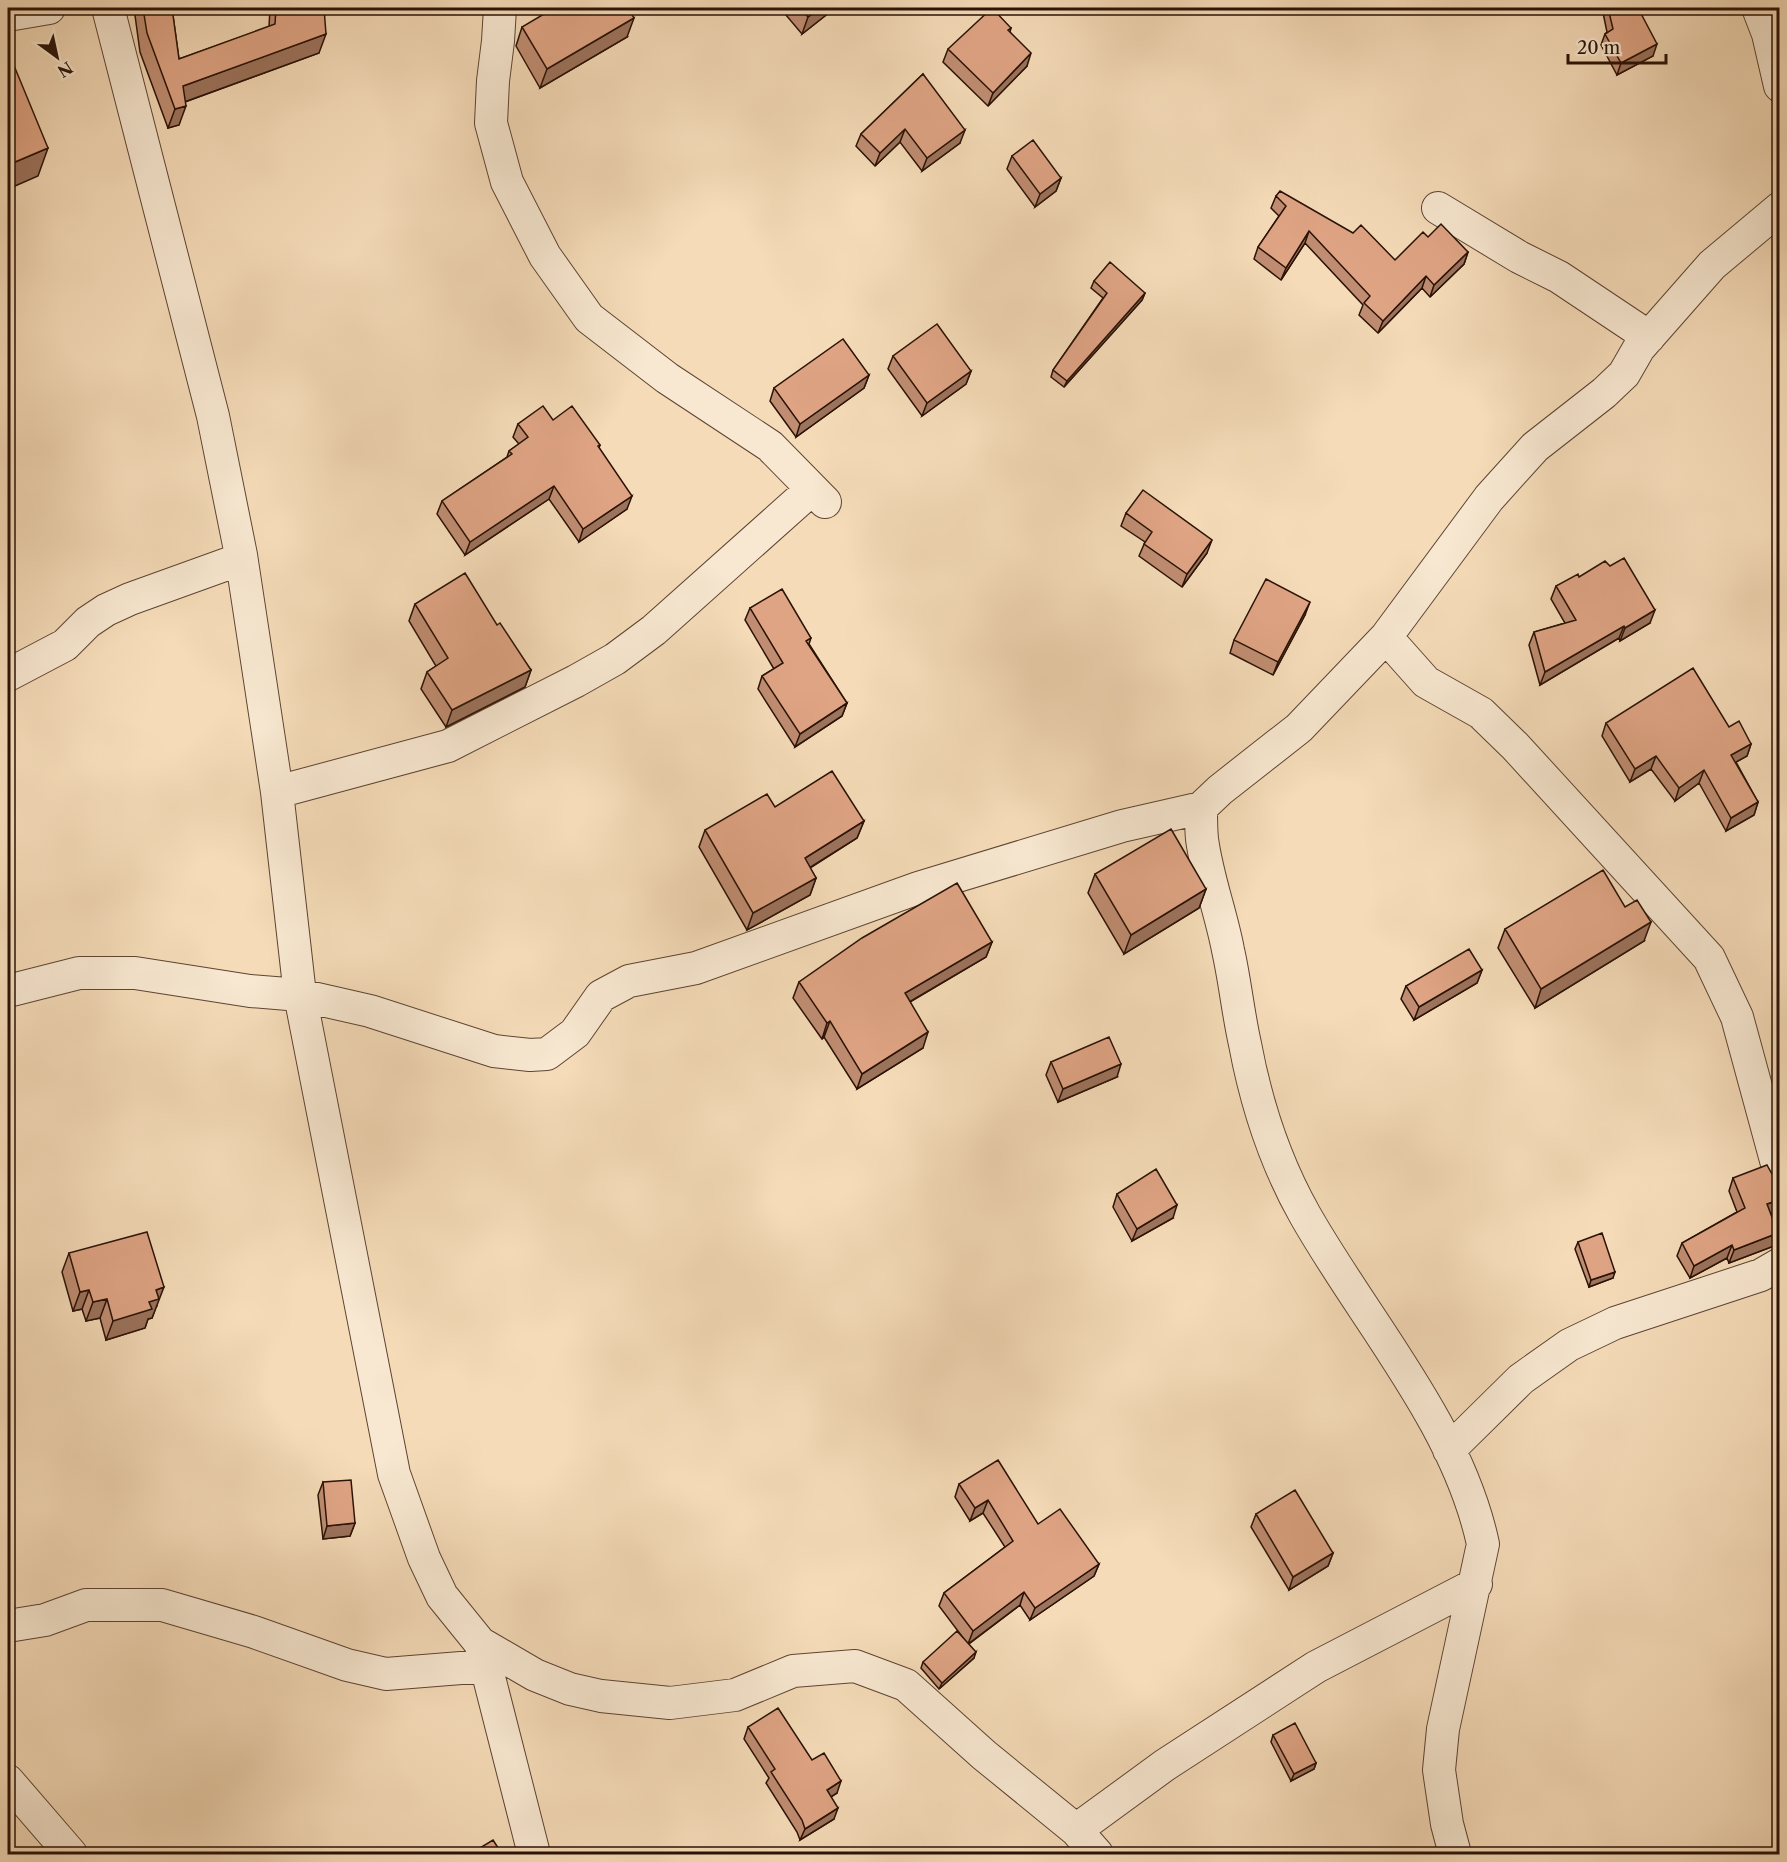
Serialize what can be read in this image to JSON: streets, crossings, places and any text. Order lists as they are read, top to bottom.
{
  "scale_bar": "20 m",
  "north": "bottom right"
}
